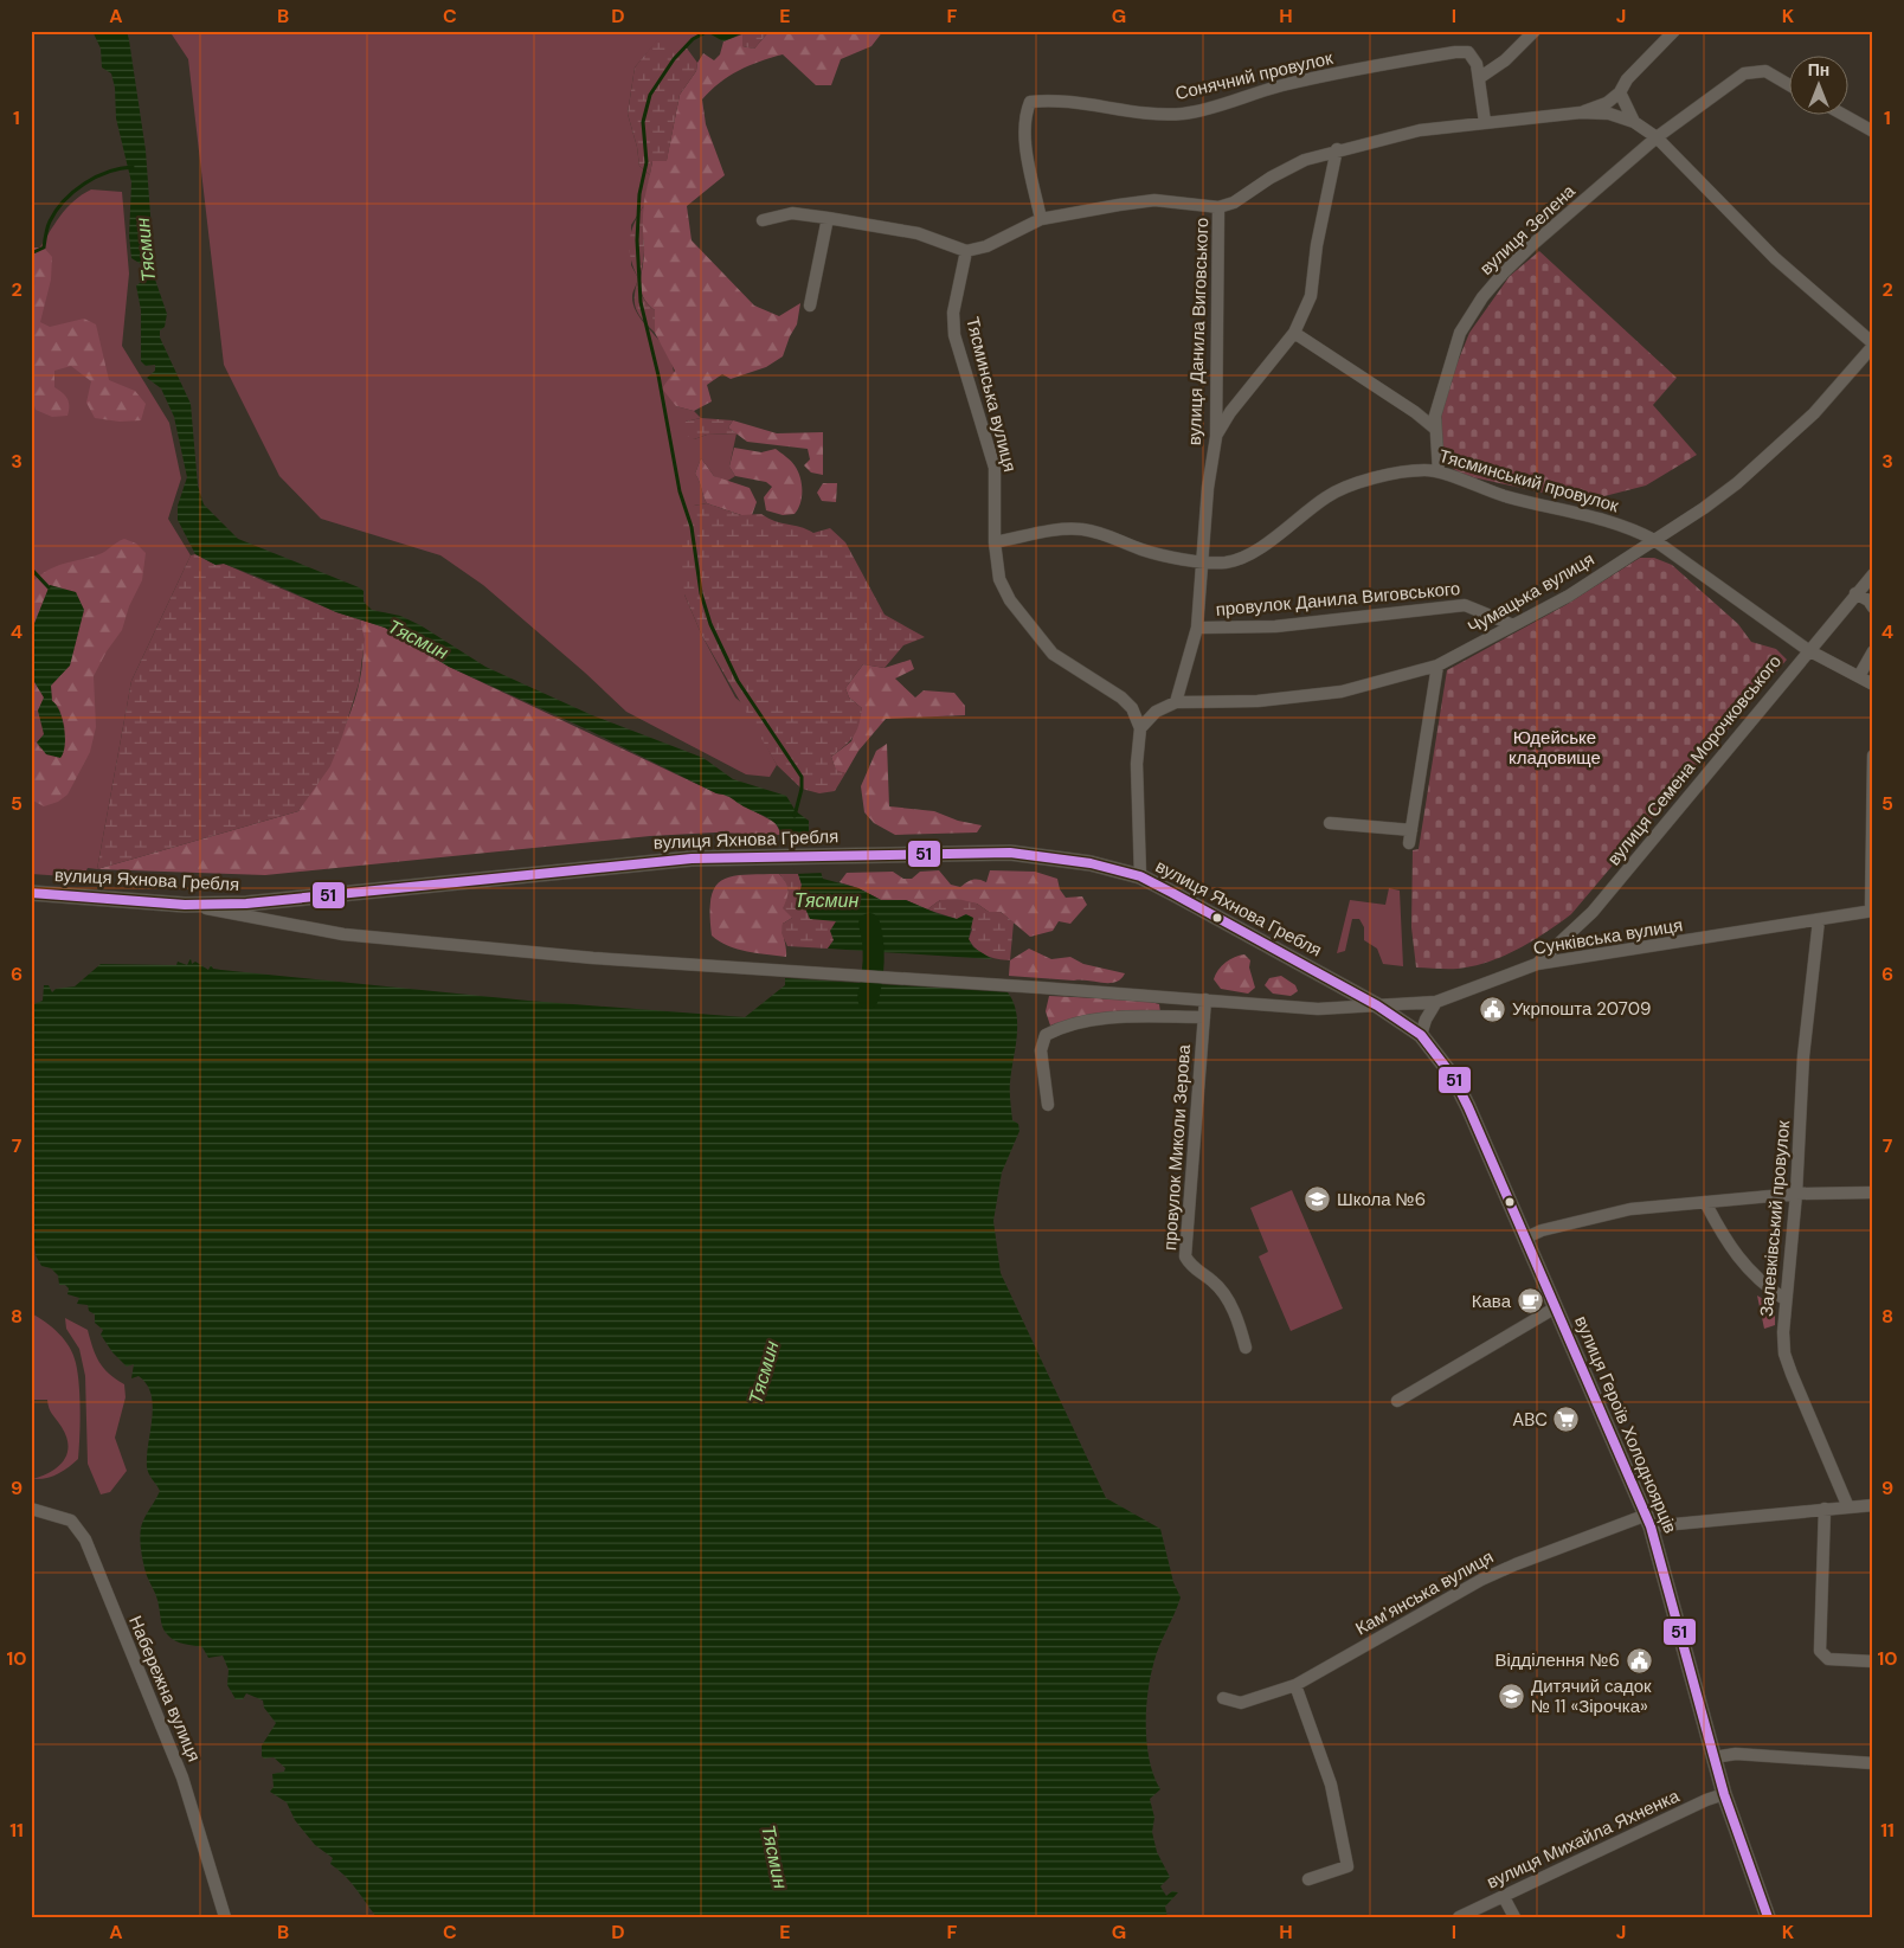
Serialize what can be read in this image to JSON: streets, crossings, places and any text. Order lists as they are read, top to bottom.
{
  "streets": {
    "main road": ["вулиця Яхнова Гребля", "вулиця Героїв Холодноярців"],
    "street": [
      "Сонячний провулок",
      "вулиця Зелена",
      "вулиця Данила Виговського",
      "Тясминська вулиця",
      "Тясминський провулок",
      "Чумацька вулиця",
      "провулок Данила Виговського",
      "вулиця Семена Морочковського",
      "Сунківська вулиця",
      "провулок Миколи Зерова",
      "Залевківський провулок",
      "Камʼянська вулиця",
      "Набережна вулиця",
      "вулиця Михайла Яхненка"
    ]
  },
  "crossings": [
    ["вулиця Зелена", "Тясминський провулок"],
    ["вулиця Данила Виговського", "Тясминський провулок"],
    ["вулиця Данила Виговського", "Чумацька вулиця"],
    ["вулиця Данила Виговського", "провулок Данила Виговського"],
    ["Тясминська вулиця", "Тясминський провулок"],
    ["Тясминський провулок", "Чумацька вулиця"],
    ["Тясминський провулок", "вулиця Семена Морочковського"],
    ["Чумацька вулиця", "провулок Данила Виговського"],
    ["вулиця Семена Морочковського", "Сунківська вулиця"],
    ["вулиця Яхнова Гребля", "Сунківська вулиця"],
    ["вулиця Яхнова Гребля", "вулиця Героїв Холодноярців"],
    ["Сунківська вулиця", "провулок Миколи Зерова"],
    ["Сунківська вулиця", "Залевківський провулок"],
    ["Залевківський провулок", "Камʼянська вулиця"],
    ["вулиця Героїв Холодноярців", "Камʼянська вулиця"],
    ["вулиця Героїв Холодноярців", "вулиця Михайла Яхненка"]
  ],
  "water": ["Тясмин"],
  "parks": ["Юдейське кладовище"],
  "places": {
    "public building": ["Укрпошта 20709", "Відділення №6"],
    "school or university": ["Школа №6", "Дитячий садок № 11 «Зірочка»"],
    "cafe": ["Кава"],
    "supermarket": ["ABC"]
  },
  "lines": ["transit line 51"],
  "north": "top",
  "grid": {
    "columns": [
      "A",
      "B",
      "C",
      "D",
      "E",
      "F",
      "G",
      "H",
      "I",
      "J",
      "K"
    ],
    "rows": [
      "1",
      "2",
      "3",
      "4",
      "5",
      "6",
      "7",
      "8",
      "9",
      "10",
      "11"
    ]
  }
}
